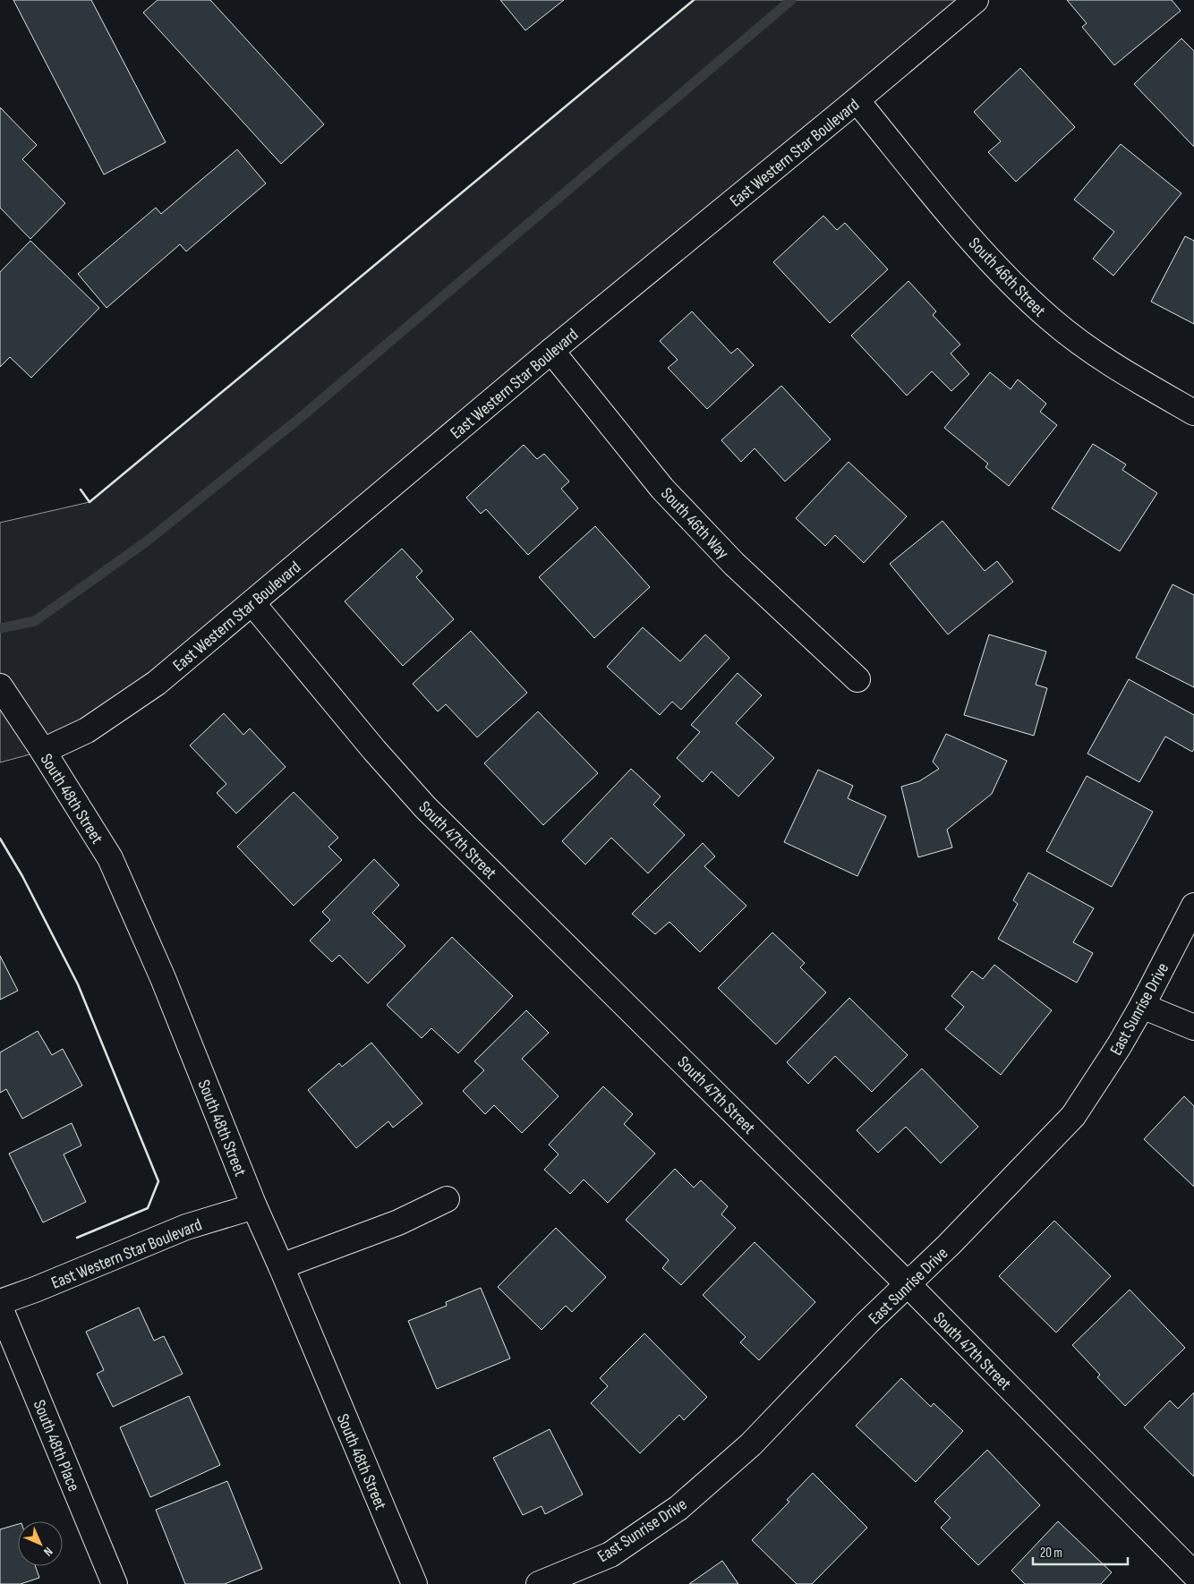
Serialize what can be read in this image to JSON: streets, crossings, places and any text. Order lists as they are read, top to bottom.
{
  "streets": {
    "street": [
      "East Western Star Boulevard",
      "South 46th Street",
      "South 46th Way",
      "South 48th Street",
      "South 47th Street",
      "East Sunrise Drive",
      "South 48th Place"
    ]
  },
  "crossings": [
    ["East Western Star Boulevard", "South 46th Street"],
    ["East Western Star Boulevard", "South 46th Way"],
    ["East Western Star Boulevard", "South 48th Street"],
    ["East Western Star Boulevard", "South 47th Street"],
    ["South 47th Street", "East Sunrise Drive"]
  ],
  "scale_bar": "20 m",
  "north": "bottom right"
}
